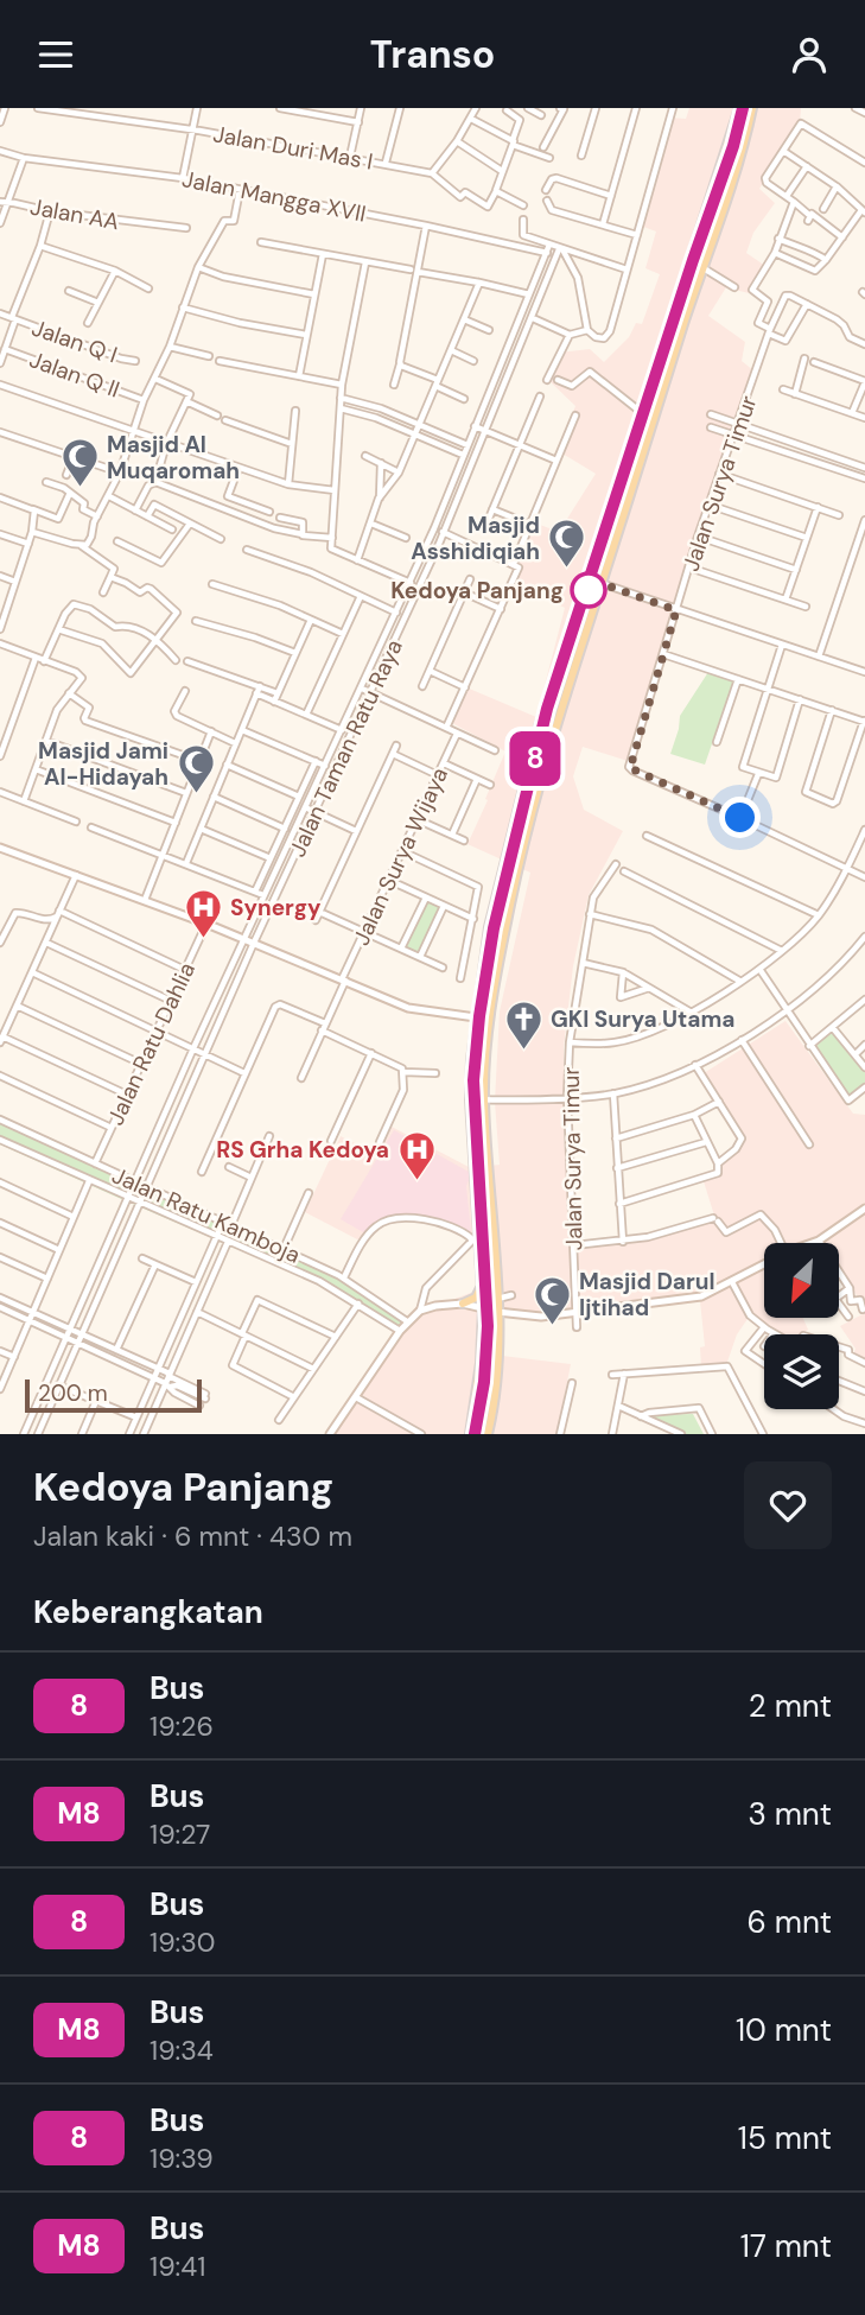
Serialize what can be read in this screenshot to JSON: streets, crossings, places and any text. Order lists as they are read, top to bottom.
{
  "streets": {
    "street": [
      "Jalan Duri Mas I",
      "Jalan Mangga XVII",
      "Jalan AA",
      "Jalan Q I",
      "Jalan Q II",
      "Jalan Surya Timur",
      "Jalan Taman Ratu Raya",
      "Jalan Surya Wijaya",
      "Jalan Ratu Dahlia",
      "Jalan Ratu Kamboja"
    ]
  },
  "crossings": [
    ["Jalan Mangga XVII", "Jalan Taman Ratu Raya"],
    ["Jalan Taman Ratu Raya", "Jalan Ratu Kamboja"],
    ["Jalan Ratu Dahlia", "Jalan Ratu Kamboja"]
  ],
  "places": {
    "mosque": [
      "Masjid Al Muqaromah",
      "Masjid Asshidiqiah",
      "Masjid Jami Al-Hidayah",
      "Masjid Darul Ijtihad"
    ],
    "other": ["Kedoya Panjang"],
    "hospital": ["Synergy", "RS Grha Kedoya"],
    "church": ["GKI Surya Utama"]
  },
  "lines": ["bus line 8"],
  "scale_bar": "200 m",
  "north": "bottom left",
  "page": {
    "header": "Transo",
    "on_map": "8",
    "scale": "200 m",
    "heading": [
      ["Kedoya Panjang", "Jalan kaki · 6 mnt · 430 m"],
      "Keberangkatan"
    ],
    "list": [
      {
        "mark": "8",
        "name": "Bus",
        "note": "19:26",
        "value": "2 mnt"
      },
      {
        "mark": "M8",
        "name": "Bus",
        "note": "19:27",
        "value": "3 mnt"
      },
      {
        "mark": "8",
        "name": "Bus",
        "note": "19:30",
        "value": "6 mnt"
      },
      {
        "mark": "M8",
        "name": "Bus",
        "note": "19:34",
        "value": "10 mnt"
      },
      {
        "mark": "8",
        "name": "Bus",
        "note": "19:39",
        "value": "15 mnt"
      },
      {
        "mark": "M8",
        "name": "Bus",
        "note": "19:41",
        "value": "17 mnt"
      }
    ]
  }
}
